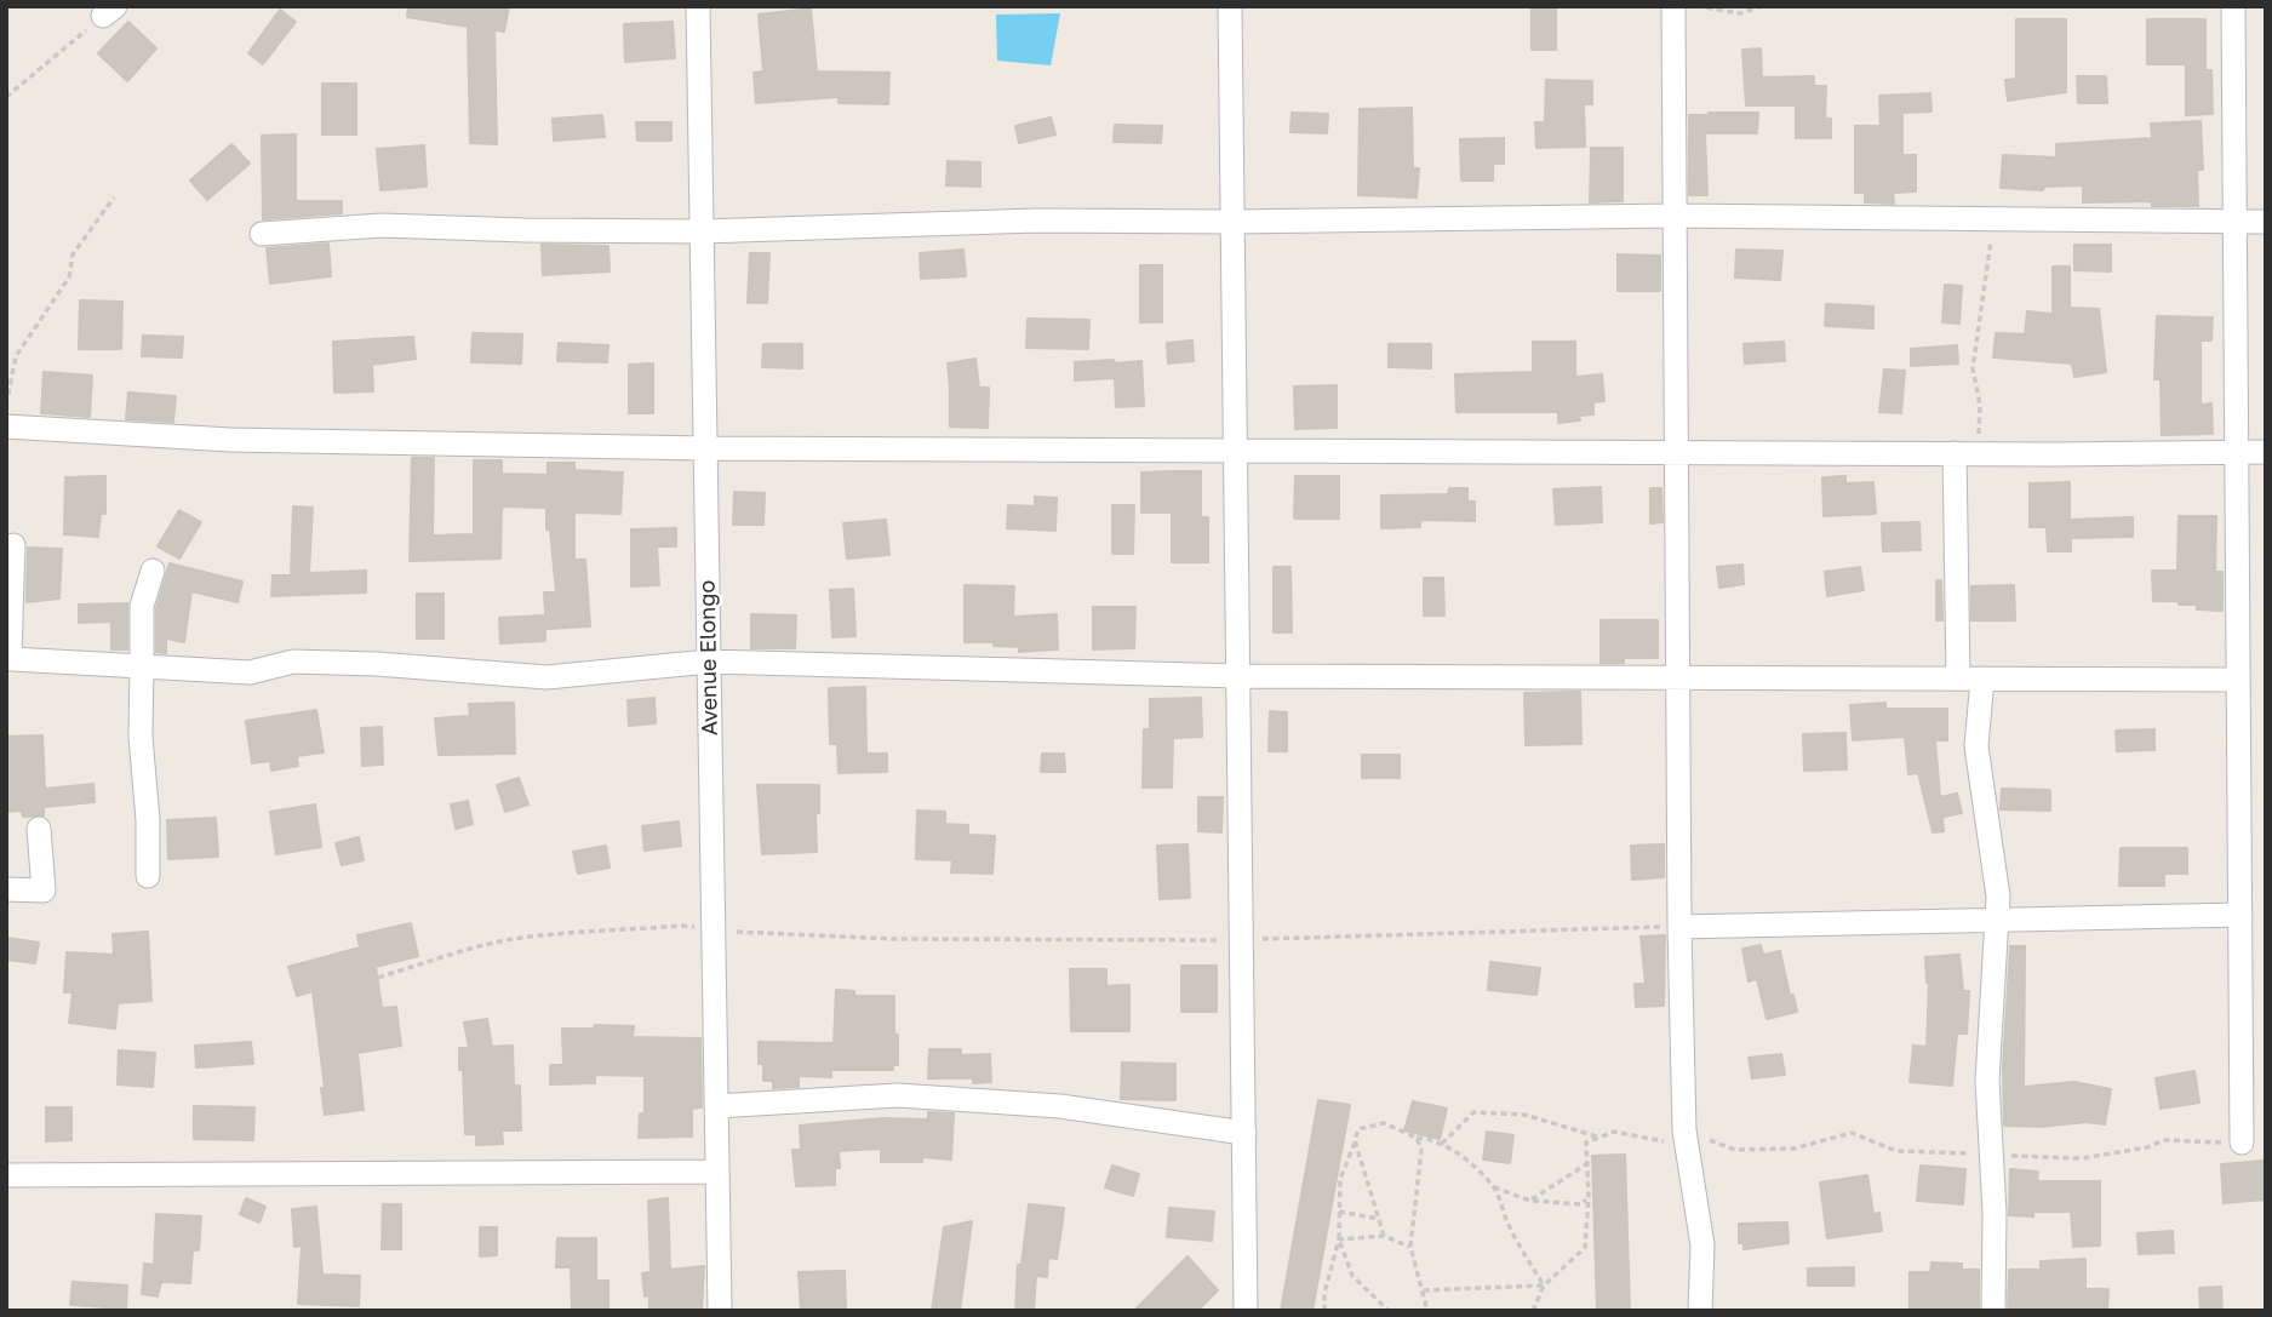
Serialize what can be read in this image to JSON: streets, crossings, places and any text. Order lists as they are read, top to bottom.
{
  "streets": {
    "street": ["Avenue Elongo"]
  }
}
